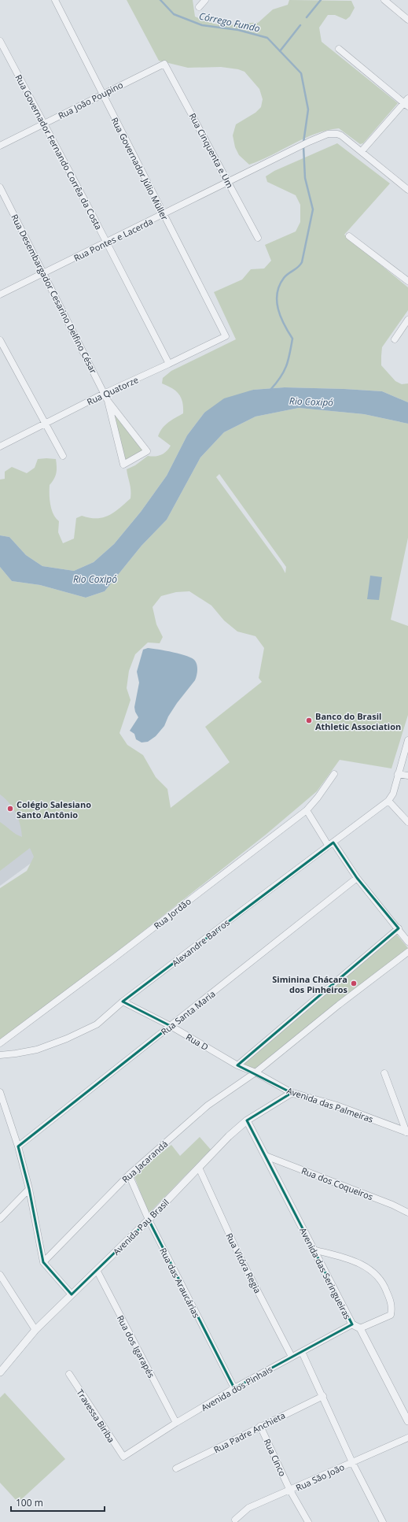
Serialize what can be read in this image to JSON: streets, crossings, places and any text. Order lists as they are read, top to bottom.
{
  "streets": {
    "street": [
      "Rua João Poupino",
      "Rua Cinquenta e Um",
      "Rua Governador Fernando Corrêa da Costa",
      "Rua Governador Júlio Müller",
      "Rua Pontes e Lacerda",
      "Rua Desembargador Cesarino Delfino César",
      "Rua Quatorze",
      "Rua Jordão",
      "Alexandre Barros",
      "Rua Santa Maria",
      "Rua D",
      "Avenida das Palmeiras",
      "Rua Jacarandá",
      "Rua dos Coqueiros",
      "Avenida Pau Brasil",
      "Rua Vitóra Regia",
      "Avenida das Seringueiras",
      "Rua das Araucárias",
      "Rua dos Igarapés",
      "Avenida dos Pinhais",
      "Travessa Biriba",
      "Rua Padre Anchieta",
      "Rua Cinco",
      "Rua São João"
    ]
  },
  "crossings": [
    ["Rua João Poupino", "Rua Cinquenta e Um"],
    ["Rua João Poupino", "Rua Governador Fernando Corrêa da Costa"],
    ["Rua João Poupino", "Rua Governador Júlio Müller"],
    ["Rua Cinquenta e Um", "Rua Pontes e Lacerda"],
    ["Rua Governador Fernando Corrêa da Costa", "Rua Pontes e Lacerda"],
    ["Rua Governador Fernando Corrêa da Costa", "Rua Quatorze"],
    ["Rua Governador Júlio Müller", "Rua Pontes e Lacerda"],
    ["Rua Governador Júlio Müller", "Rua Quatorze"],
    ["Rua Pontes e Lacerda", "Rua Desembargador Cesarino Delfino César"],
    ["Rua Desembargador Cesarino Delfino César", "Rua Quatorze"],
    ["Alexandre Barros", "Rua D"],
    ["Rua Santa Maria", "Rua D"],
    ["Rua D", "Avenida das Palmeiras"],
    ["Rua D", "Rua Jacarandá"],
    ["Avenida das Palmeiras", "Rua Jacarandá"],
    ["Avenida das Palmeiras", "Avenida Pau Brasil"],
    ["Rua Jacarandá", "Rua das Araucárias"],
    ["Rua dos Coqueiros", "Avenida das Seringueiras"],
    ["Avenida Pau Brasil", "Rua Vitóra Regia"],
    ["Avenida Pau Brasil", "Avenida das Seringueiras"],
    ["Avenida Pau Brasil", "Rua das Araucárias"],
    ["Avenida Pau Brasil", "Rua dos Igarapés"],
    ["Rua Vitóra Regia", "Avenida dos Pinhais"],
    ["Avenida das Seringueiras", "Avenida dos Pinhais"],
    ["Rua das Araucárias", "Avenida dos Pinhais"],
    ["Rua dos Igarapés", "Avenida dos Pinhais"],
    ["Avenida dos Pinhais", "Travessa Biriba"],
    ["Rua Padre Anchieta", "Rua Cinco"],
    ["Rua Cinco", "Rua São João"]
  ],
  "water": ["Córrego Fundo", "Rio Coxipó"],
  "places": ["Banco do Brasil Athletic Association", "Colégio Salesiano Santo Antônio", "Siminina Chácara dos Pinheiros"],
  "scale_bar": "100 m"
}
